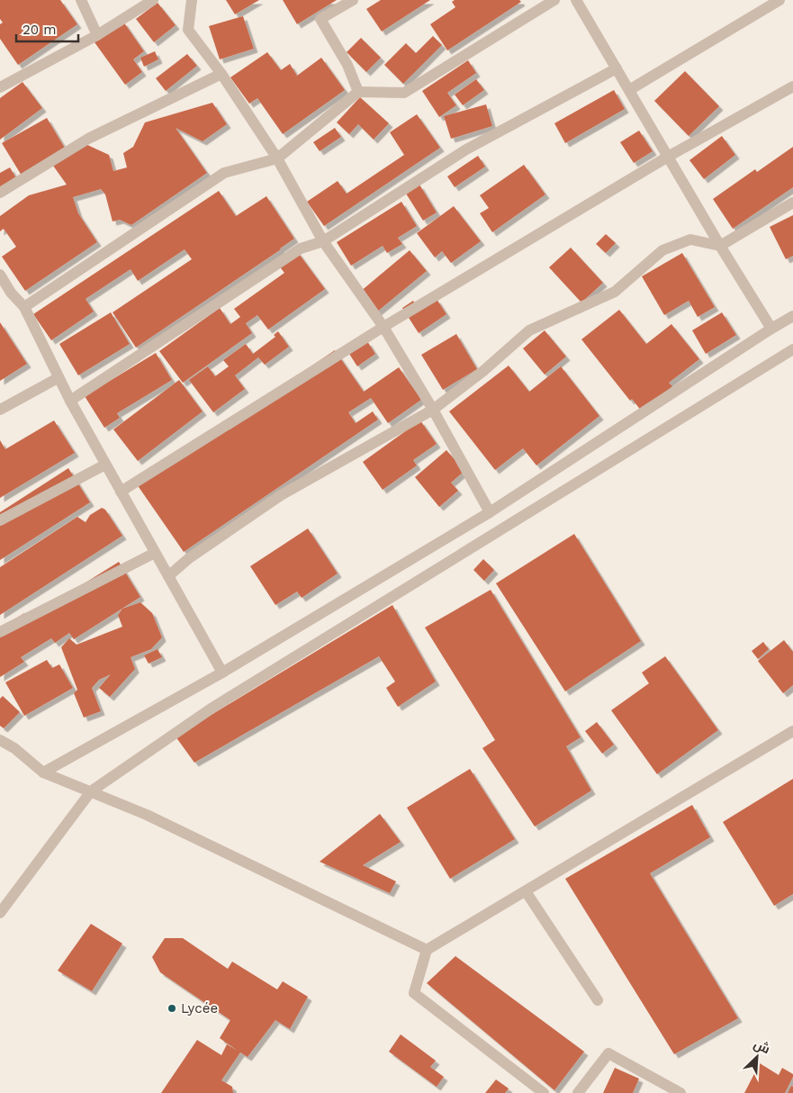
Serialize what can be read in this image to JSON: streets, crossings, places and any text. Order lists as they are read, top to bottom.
{
  "places": ["Lycée"],
  "scale_bar": "20 m",
  "north": "top right"
}
